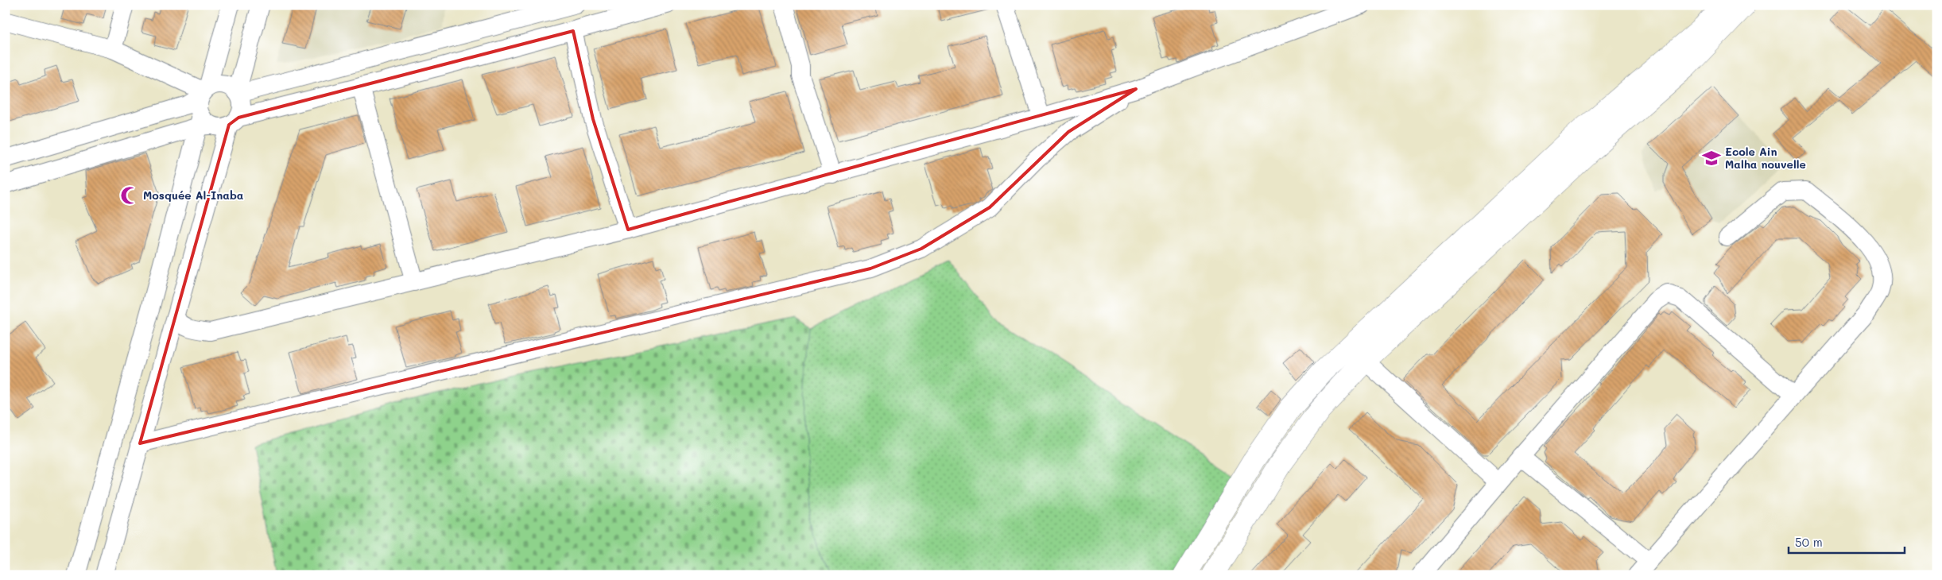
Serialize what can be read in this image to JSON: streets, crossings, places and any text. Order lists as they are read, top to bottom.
{
  "places": {
    "school or university": ["Ecole Ain Malha nouvelle"],
    "mosque": ["Mosquée Al-Inaba"]
  },
  "scale_bar": "50 m"
}
